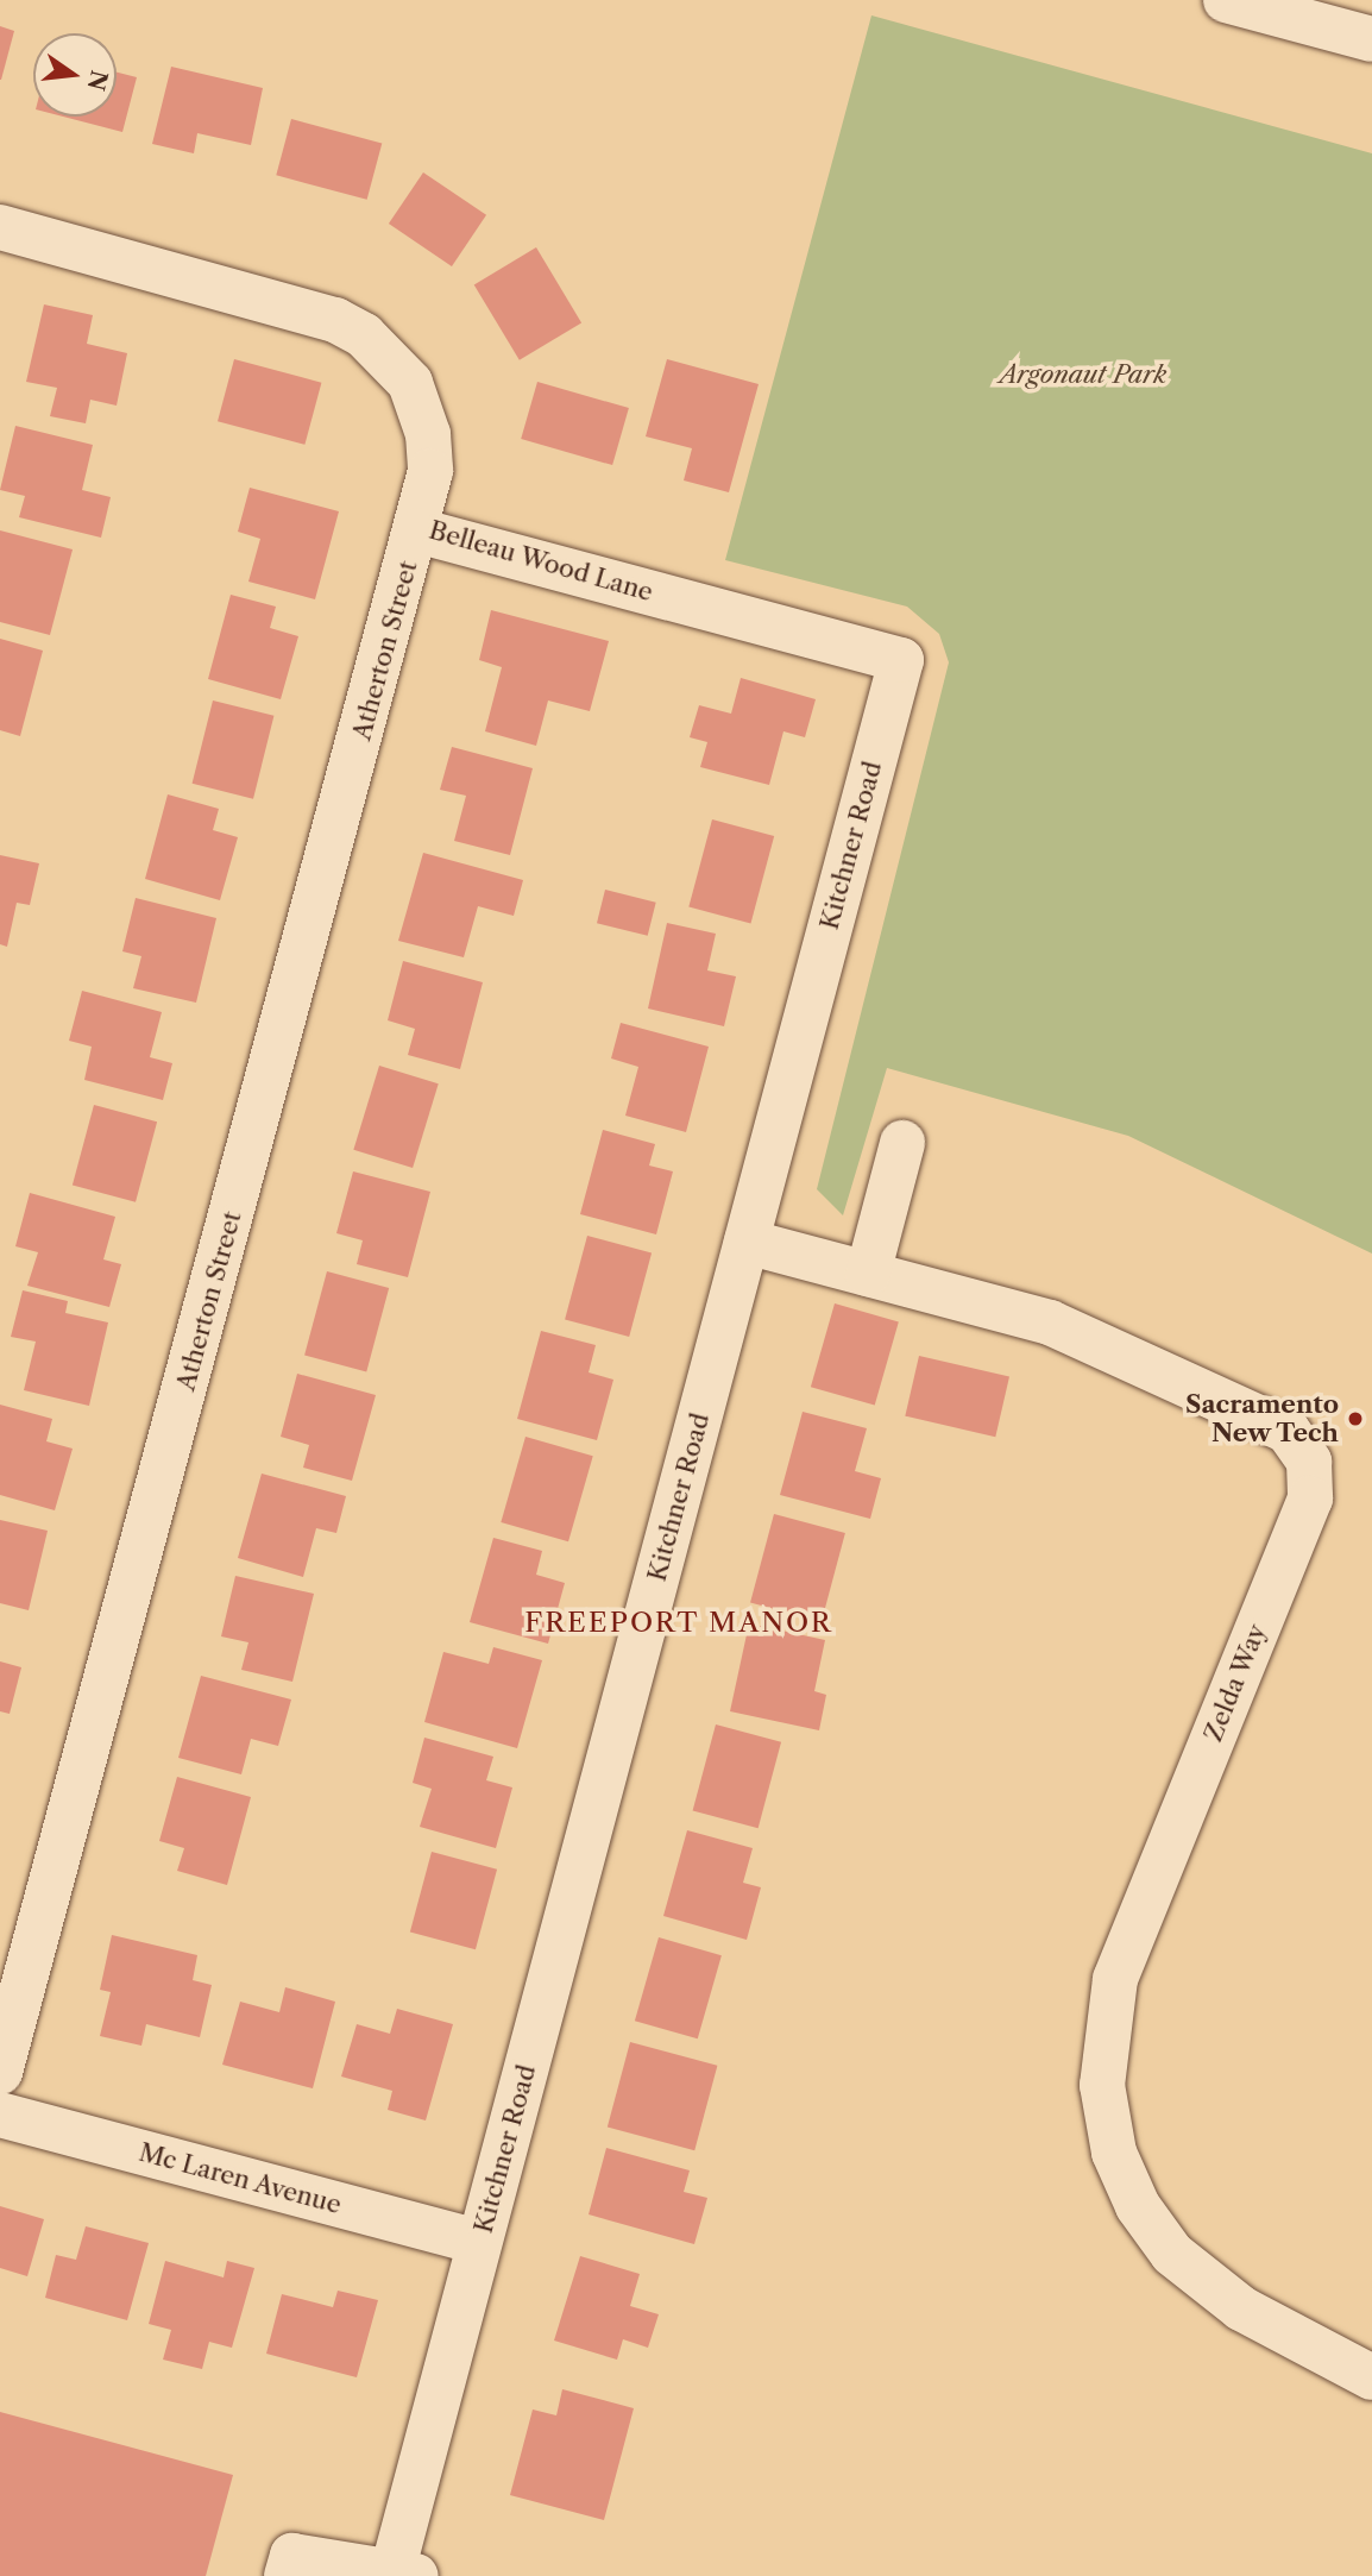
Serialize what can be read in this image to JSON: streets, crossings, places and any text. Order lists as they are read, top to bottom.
{
  "streets": {
    "street": [
      "Belleau Wood Lane",
      "Atherton Street",
      "Kitchner Road",
      "Zelda Way",
      "Mc Laren Avenue"
    ]
  },
  "crossings": [
    ["Belleau Wood Lane", "Atherton Street"],
    ["Belleau Wood Lane", "Kitchner Road"],
    ["Kitchner Road", "Zelda Way"],
    ["Kitchner Road", "Mc Laren Avenue"]
  ],
  "districts": ["FREEPORT MANOR"],
  "parks": ["Argonaut Park"],
  "places": ["Sacramento New Tech"],
  "north": "right"
}
